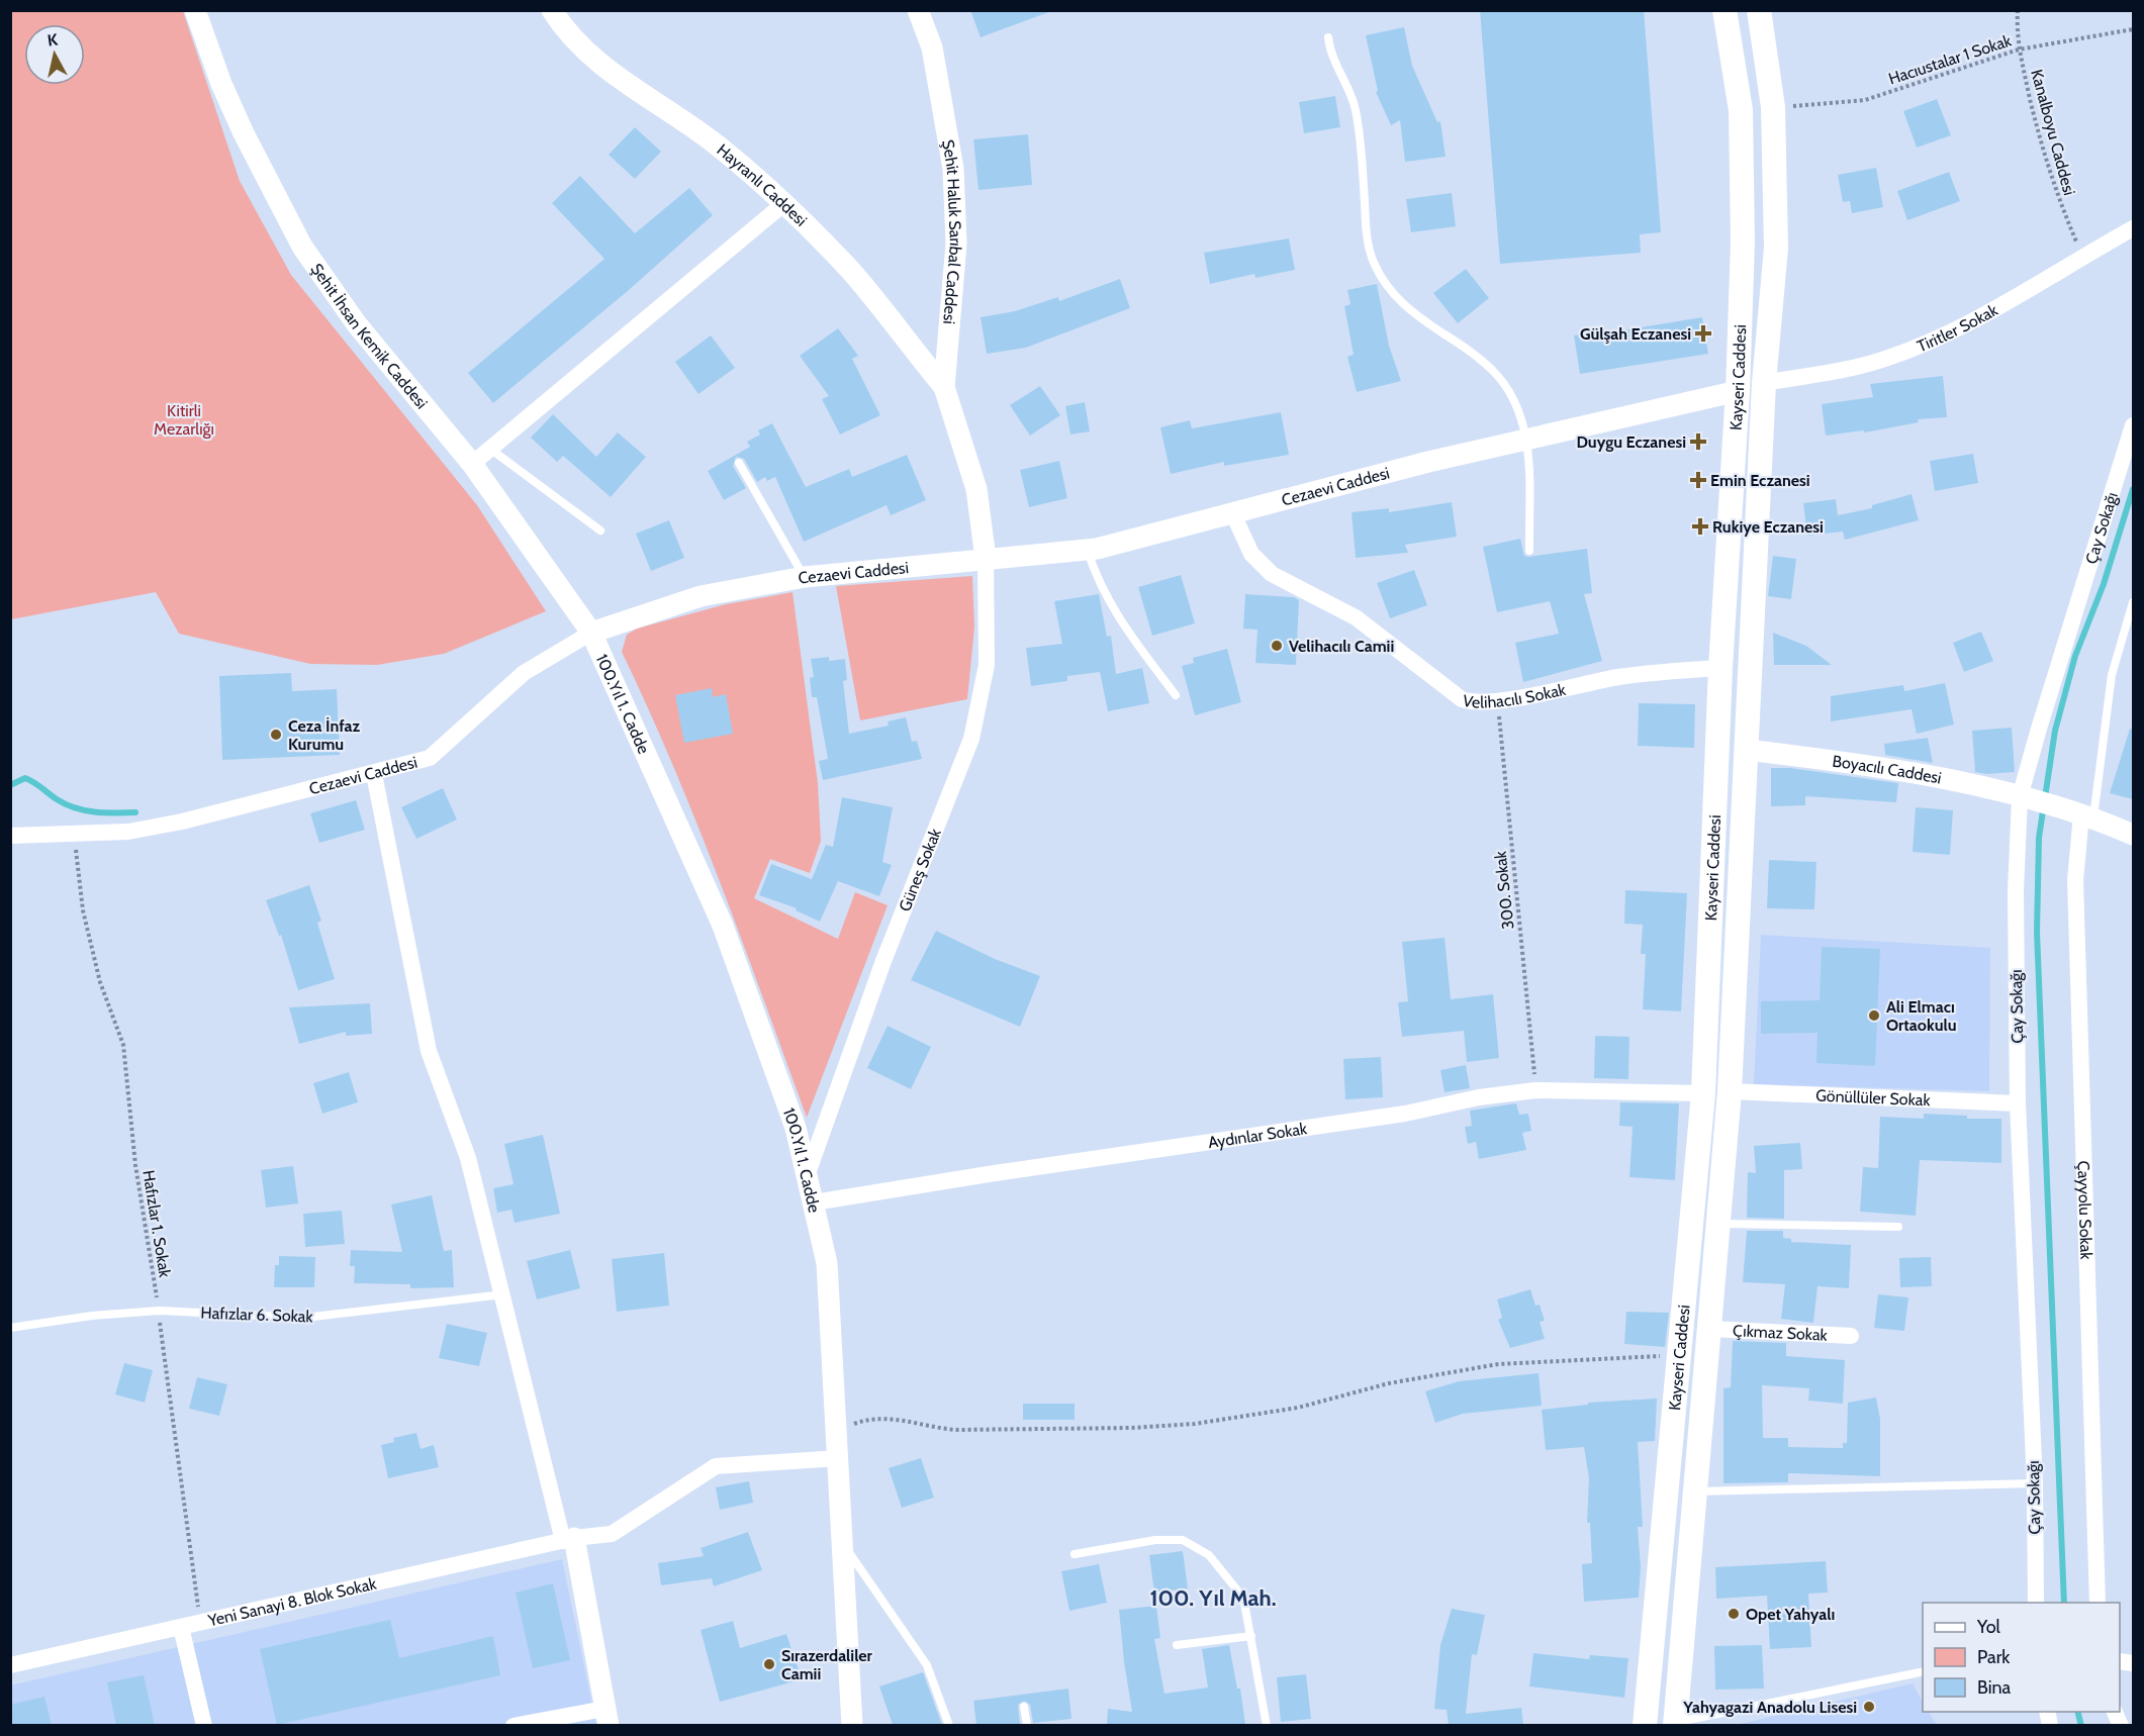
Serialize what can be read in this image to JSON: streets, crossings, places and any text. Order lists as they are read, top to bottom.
{
  "streets": {
    "main road": ["Kayseri Caddesi"],
    "street": [
      "Hayranlı Caddesi",
      "Şehit Haluk Sarıbal Caddesi",
      "Tiritler Sokak",
      "Şehit İhsan Kemik Caddesi",
      "Cezaevi Caddesi",
      "Çay Sokağı",
      "Velihacılı Sokak",
      "100.Yıl 1. Cadde",
      "Boyacılı Caddesi",
      "Güneş Sokak",
      "Gönüllüler Sokak",
      "Aydınlar Sokak",
      "Çayyolu Sokak",
      "Çıkmaz Sokak",
      "Yeni Sanayi 8. Blok Sokak"
    ],
    "lane": ["Hafızlar 6. Sokak"],
    "path": [
      "Hacıustalar 1 Sokak",
      "Kanalboyu Caddesi",
      "300. Sokak",
      "Hafızlar 1. Sokak"
    ]
  },
  "crossings": [
    ["Hacıustalar 1 Sokak", "Kanalboyu Caddesi"],
    ["Hacıustalar 1 Sokak", "Kayseri Caddesi"],
    ["Kanalboyu Caddesi", "Tiritler Sokak"],
    ["Hayranlı Caddesi", "Şehit Haluk Sarıbal Caddesi"],
    ["Şehit Haluk Sarıbal Caddesi", "Cezaevi Caddesi"],
    ["Şehit Haluk Sarıbal Caddesi", "Güneş Sokak"],
    ["Tiritler Sokak", "Kayseri Caddesi"],
    ["Şehit İhsan Kemik Caddesi", "Cezaevi Caddesi"],
    ["Şehit İhsan Kemik Caddesi", "100.Yıl 1. Cadde"],
    ["Kayseri Caddesi", "Cezaevi Caddesi"],
    ["Kayseri Caddesi", "Velihacılı Sokak"],
    ["Kayseri Caddesi", "Boyacılı Caddesi"],
    ["Kayseri Caddesi", "Gönüllüler Sokak"],
    ["Kayseri Caddesi", "Aydınlar Sokak"],
    ["Kayseri Caddesi", "Çıkmaz Sokak"],
    ["Cezaevi Caddesi", "Velihacılı Sokak"],
    ["Cezaevi Caddesi", "100.Yıl 1. Cadde"],
    ["Cezaevi Caddesi", "Güneş Sokak"],
    ["Cezaevi Caddesi", "Hafızlar 1. Sokak"],
    ["Çay Sokağı", "Boyacılı Caddesi"],
    ["Çay Sokağı", "Gönüllüler Sokak"],
    ["Velihacılı Sokak", "300. Sokak"],
    ["100.Yıl 1. Cadde", "Güneş Sokak"],
    ["100.Yıl 1. Cadde", "Aydınlar Sokak"],
    ["100.Yıl 1. Cadde", "Yeni Sanayi 8. Blok Sokak"],
    ["Boyacılı Caddesi", "Çayyolu Sokak"],
    ["Hafızlar 1. Sokak", "Hafızlar 6. Sokak"],
    ["Hafızlar 1. Sokak", "Yeni Sanayi 8. Blok Sokak"]
  ],
  "districts": ["100. Yıl Mah."],
  "parks": ["Kitirli Mezarlığı"],
  "places": {
    "health": [
      "Gülşah Eczanesi",
      "Duygu Eczanesi",
      "Emin Eczanesi",
      "Rukiye Eczanesi"
    ],
    "other": [
      "Velihacılı Camii",
      "Ceza İnfaz Kurumu",
      "Ali Elmacı Ortaokulu",
      "Opet Yahyalı",
      "Sırazerdaliler Camii",
      "Yahyagazi Anadolu Lisesi"
    ]
  },
  "legend": ["Yol", "Park", "Bina"],
  "north": "top"
}
